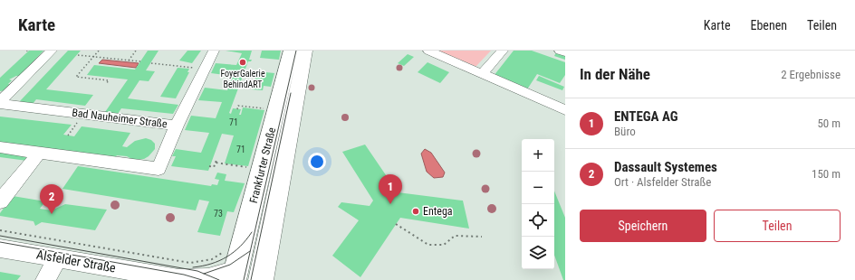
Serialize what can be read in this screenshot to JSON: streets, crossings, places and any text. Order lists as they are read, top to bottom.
{
  "streets": {
    "main road": ["Frankfurter Straße"],
    "street": ["Bad Nauheimer Straße", "Alsfelder Straße"]
  },
  "crossings": [
    ["Frankfurter Straße", "Alsfelder Straße"]
  ],
  "places": ["FoyerGalerie BehindART", "Entega"],
  "house_numbers": ["71", "71", "73"],
  "page": {
    "header": "Karte",
    "nav": ["Karte", "Ebenen", "Teilen"],
    "heading": ["In der Nähe", "2 Ergebnisse"],
    "list": [
      {
        "mark": "1",
        "name": "ENTEGA AG",
        "note": "Büro",
        "value": "50 m"
      },
      {
        "mark": "2",
        "name": "Dassault Systemes",
        "note": "Ort · Alsfelder Straße",
        "value": "150 m"
      }
    ],
    "map_buttons": ["+", "−"],
    "pins": ["1", "2"],
    "buttons": ["Speichern", "Teilen"]
  }
}
